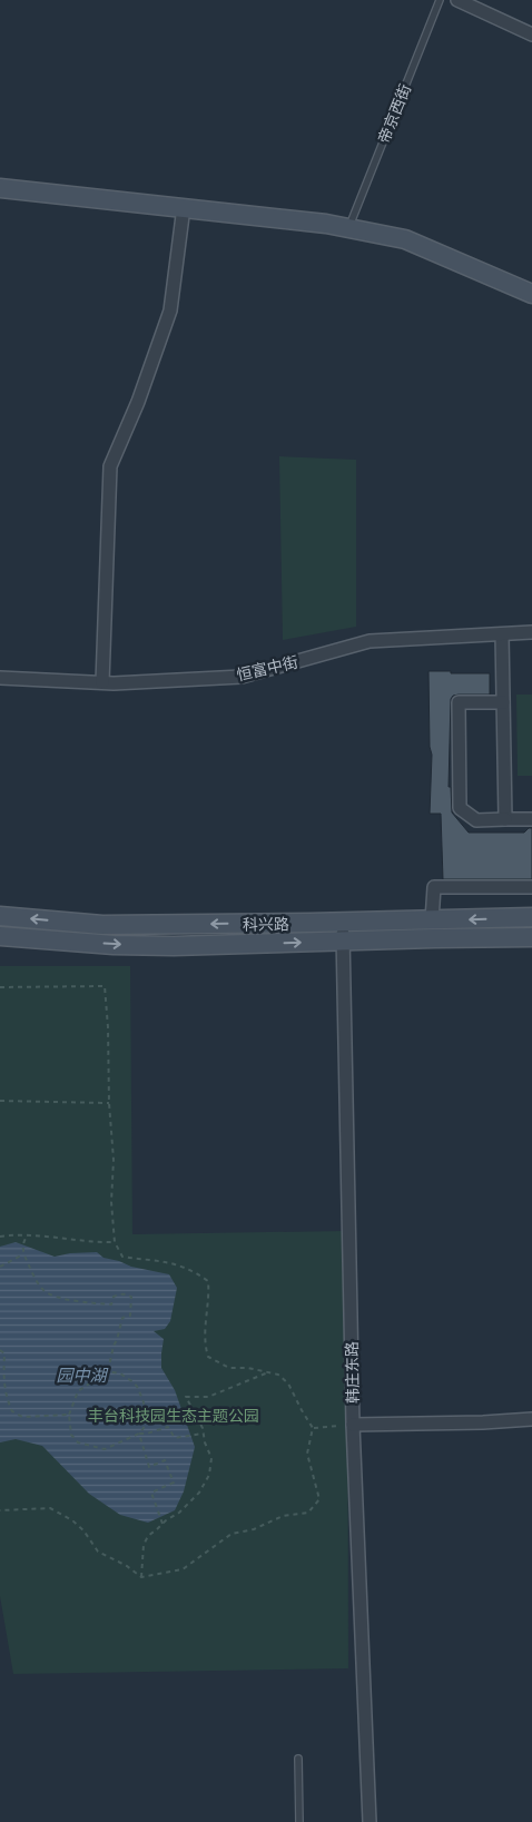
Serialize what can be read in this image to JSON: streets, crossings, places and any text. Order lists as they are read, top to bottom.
{
  "streets": {
    "main road": ["科兴路"],
    "street": ["恒富中街", "韩庄东路"],
    "lane": ["帝京西街"]
  },
  "crossings": [
    ["科兴路", "韩庄东路"]
  ],
  "water": ["园中湖"],
  "parks": ["丰台科技园生态主题公园"]
}
